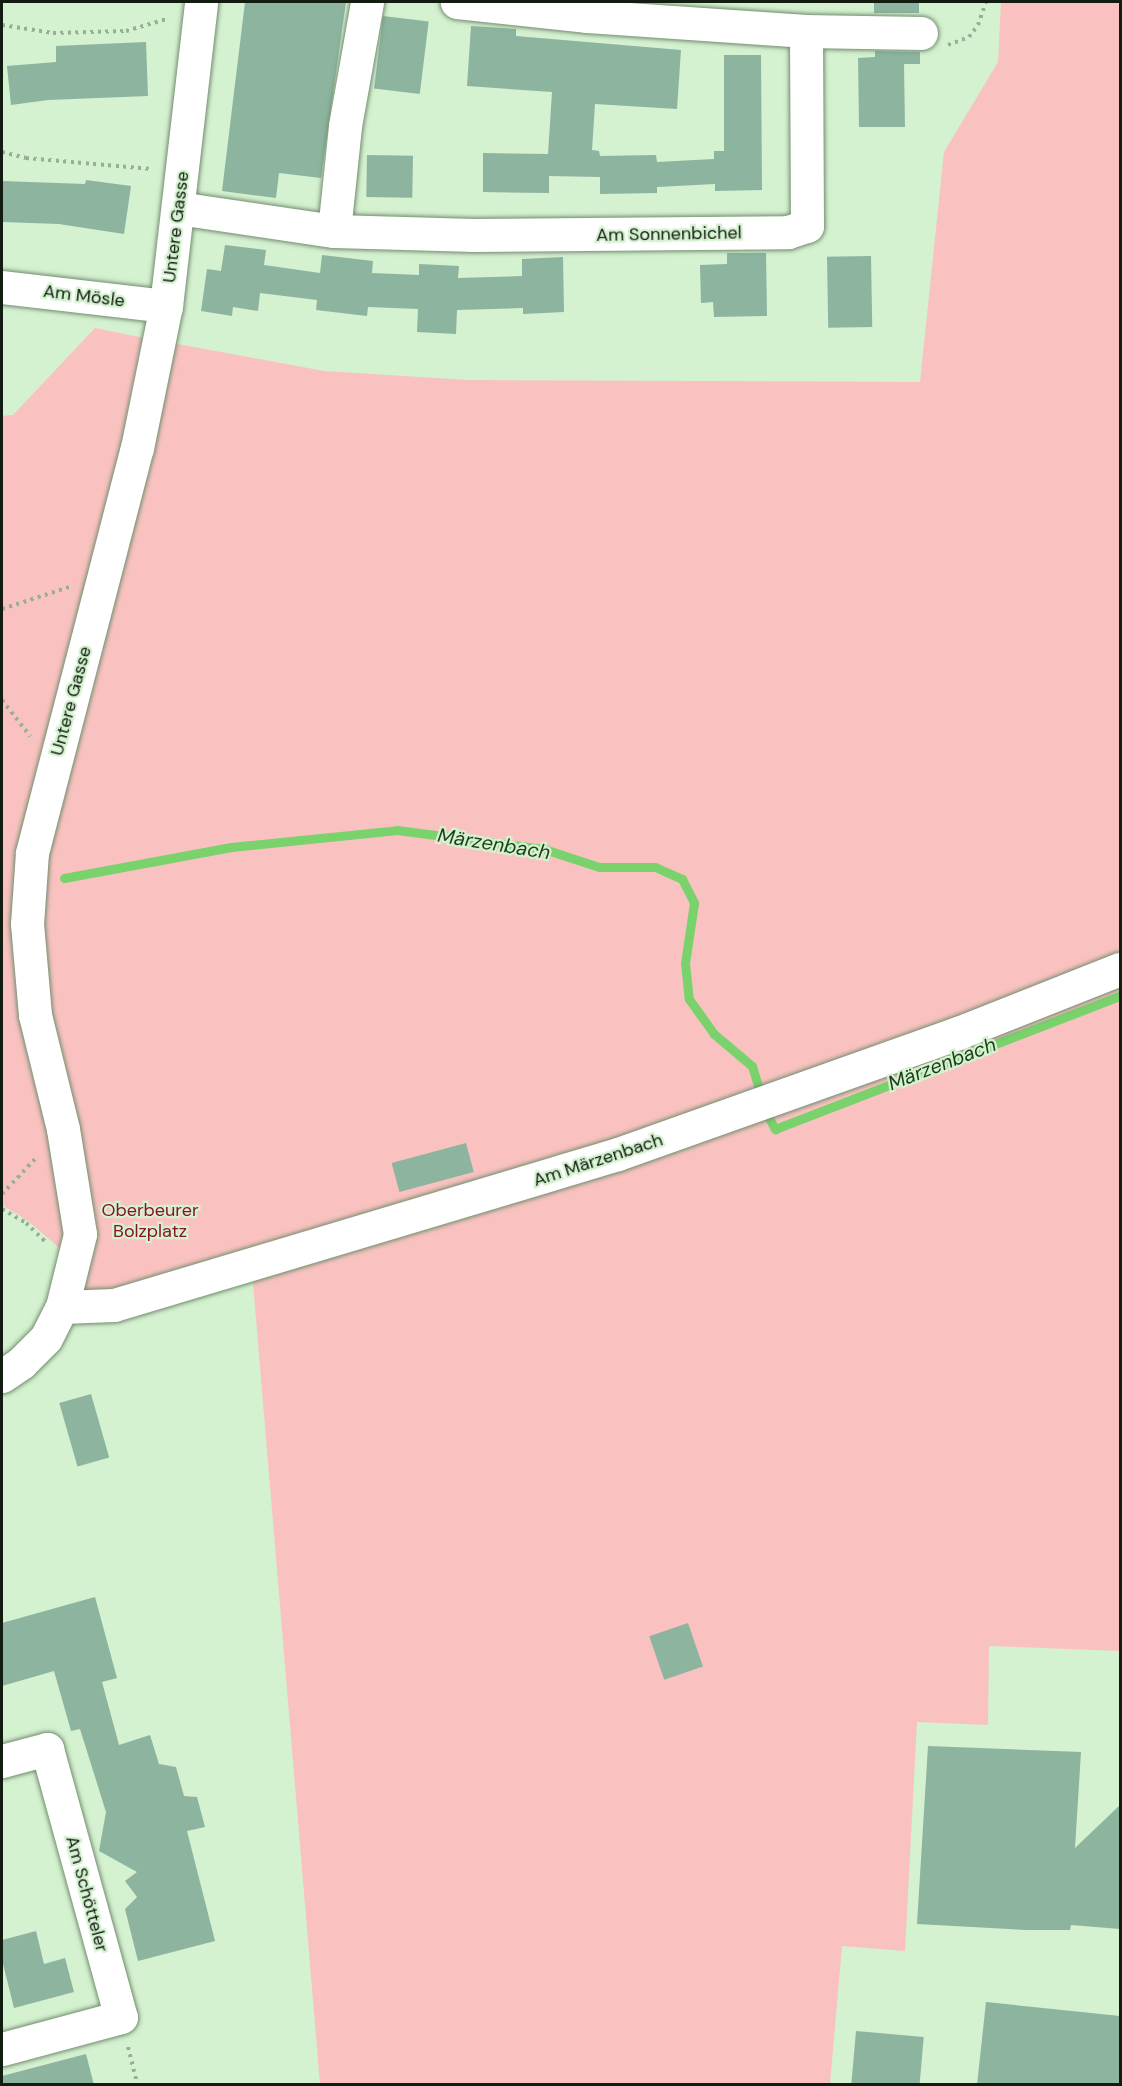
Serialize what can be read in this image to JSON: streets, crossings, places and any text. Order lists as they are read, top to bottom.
{
  "streets": {
    "street": [
      "Untere Gasse",
      "Am Sonnenbichel",
      "Am Mösle",
      "Am Märzenbach",
      "Am Schötteler"
    ]
  },
  "crossings": [
    ["Untere Gasse", "Am Sonnenbichel"],
    ["Untere Gasse", "Am Mösle"],
    ["Untere Gasse", "Am Märzenbach"]
  ],
  "water": ["Märzenbach"],
  "parks": ["Oberbeurer Bolzplatz"]
}
